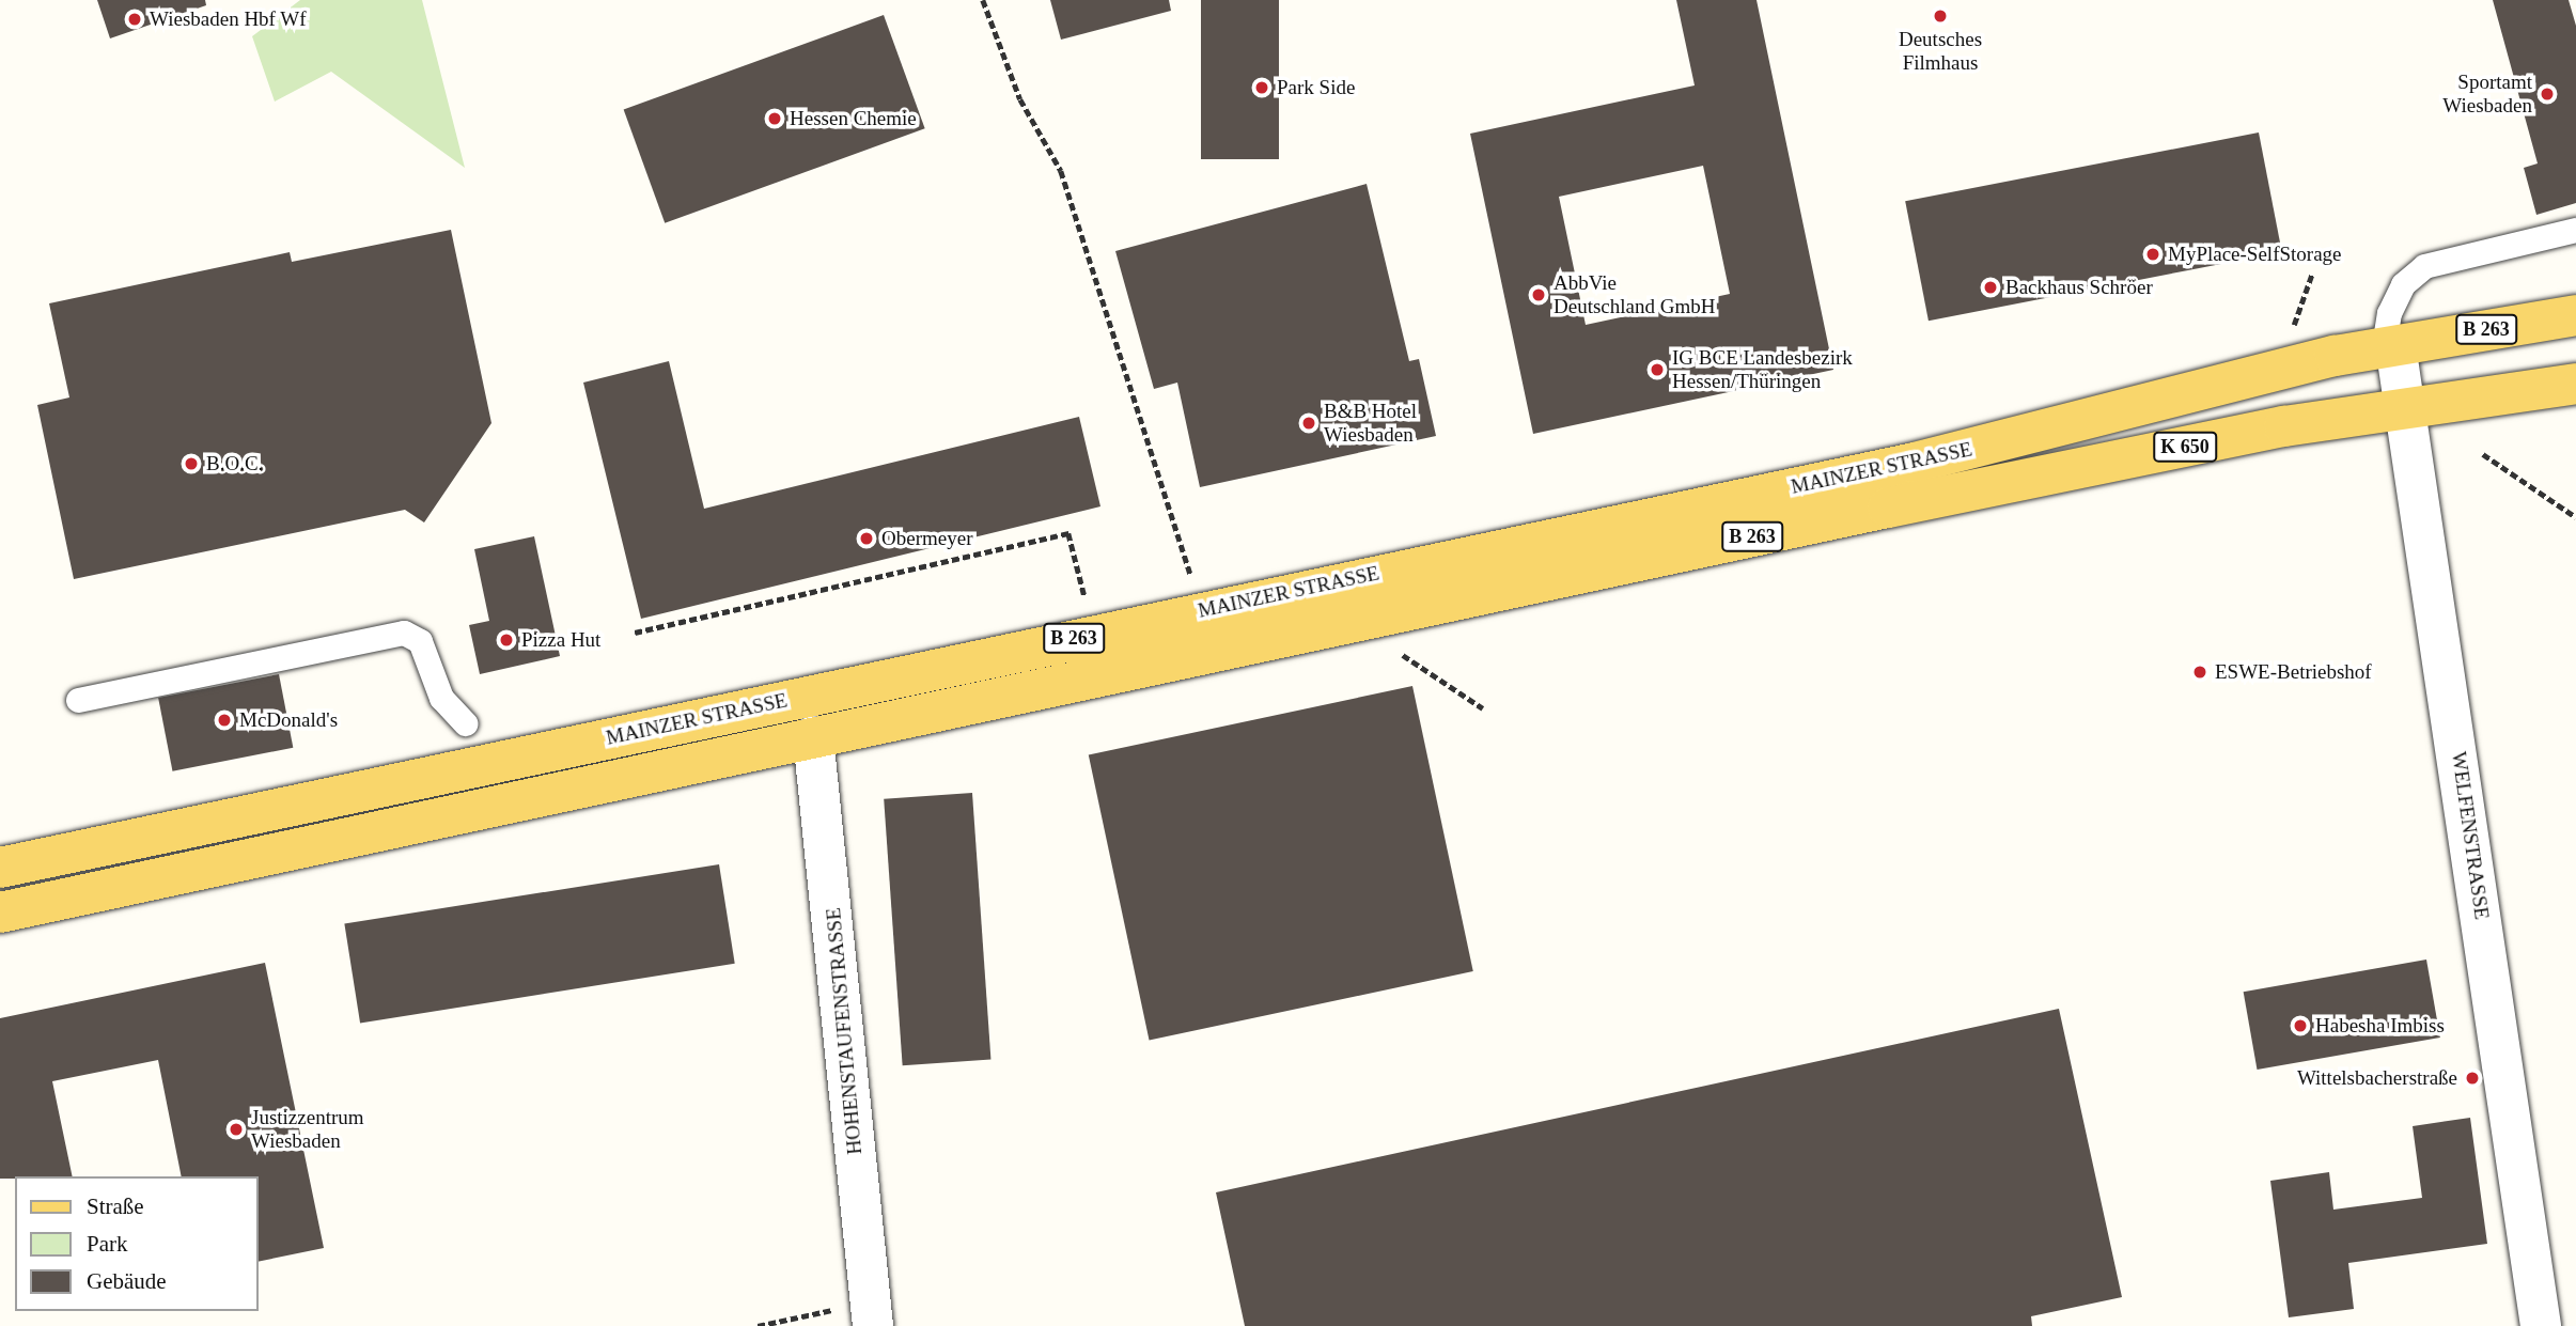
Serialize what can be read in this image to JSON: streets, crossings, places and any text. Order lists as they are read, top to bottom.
{
  "streets": {
    "main road": ["B 263", "K 650", "MAINZER STRASSE"],
    "street": ["WELFENSTRASSE", "HOHENSTAUFENSTRASSE"]
  },
  "crossings": [
    ["MAINZER STRASSE", "WELFENSTRASSE"],
    ["MAINZER STRASSE", "HOHENSTAUFENSTRASSE"]
  ],
  "places": [
    "Deutsches Filmhaus",
    "Wiesbaden Hbf Wf",
    "Park Side",
    "Sportamt Wiesbaden",
    "Hessen Chemie",
    "MyPlace-SelfStorage",
    "Backhaus Schröer",
    "AbbVie Deutschland GmbH",
    "IG BCE Landesbezirk Hessen/Thüringen",
    "B&B Hotel Wiesbaden",
    "B.O.C.",
    "Obermeyer",
    "Pizza Hut",
    "ESWE-Betriebshof",
    "McDonald's",
    "Habesha Imbiss",
    "Wittelsbacherstraße",
    "Justizzentrum Wiesbaden"
  ],
  "legend": ["Straße", "Park", "Gebäude"]
}
